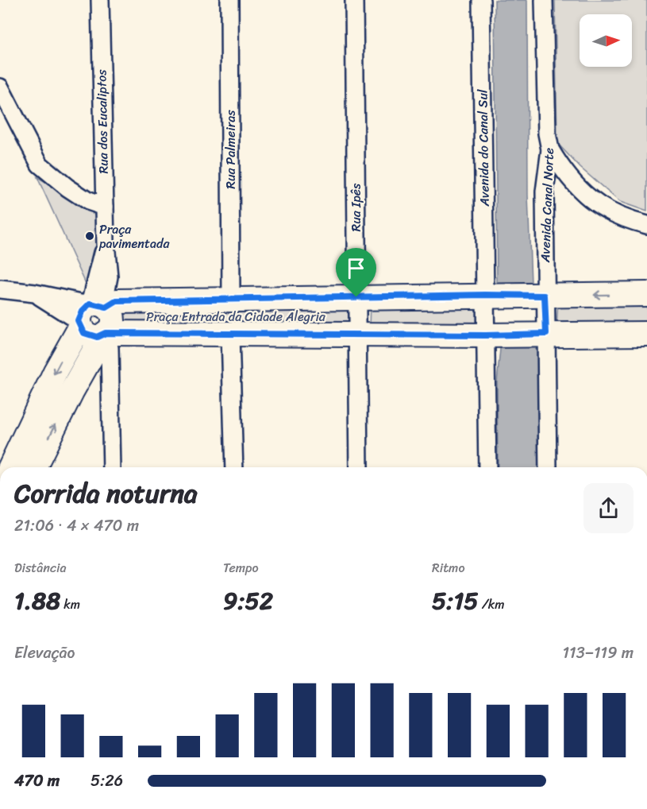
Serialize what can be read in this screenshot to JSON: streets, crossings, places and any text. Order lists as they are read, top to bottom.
{
  "streets": {
    "street": [
      "Rua dos Eucaliptos",
      "Avenida do Canal Sul",
      "Rua Palmeiras",
      "Avenida Canal Norte",
      "Rua Ipês"
    ]
  },
  "parks": ["Praça Entrada da Cidade Alegria"],
  "places": ["Praça pavimentada"],
  "north": "right",
  "page": {
    "heading": ["Corrida noturna", "21:06 · 4 × 470 m"],
    "stats": [
      ["Distância", "1.88 km"],
      ["Tempo", "9:52"],
      ["Ritmo", "5:15 /km"]
    ],
    "chart": ["Elevação", "113–119 m"],
    "list": [
      {
        "name": "470 m",
        "note": "5:26"
      }
    ]
  }
}
